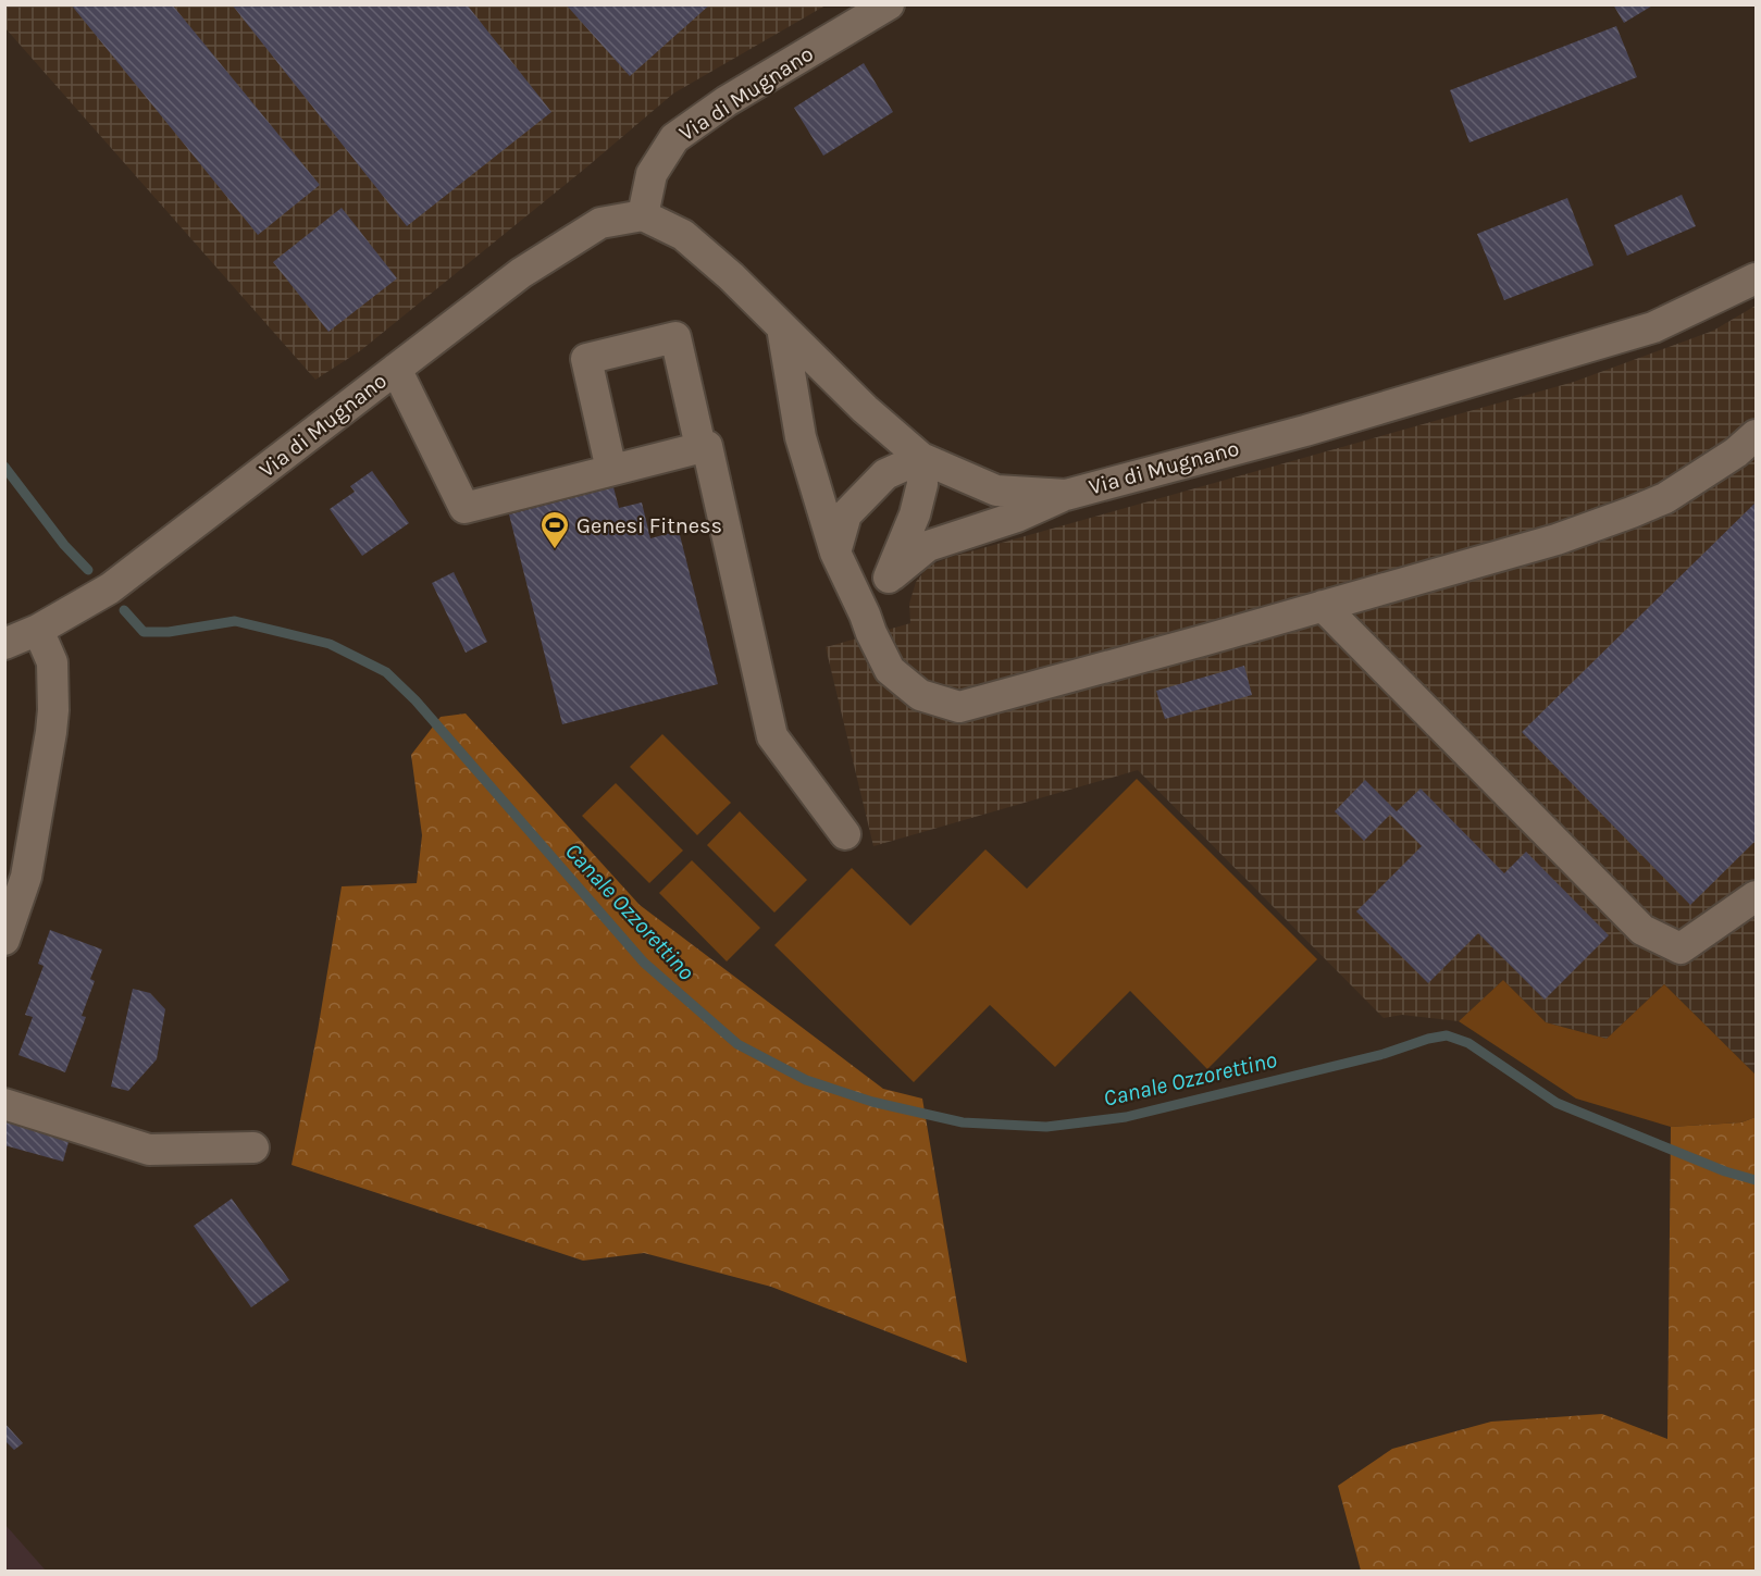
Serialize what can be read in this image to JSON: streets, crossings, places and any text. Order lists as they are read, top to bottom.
{
  "streets": {
    "street": ["Via di Mugnano"]
  },
  "water": ["Canale Ozzorettino"],
  "places": {
    "sports": ["Genesi Fitness"]
  }
}
